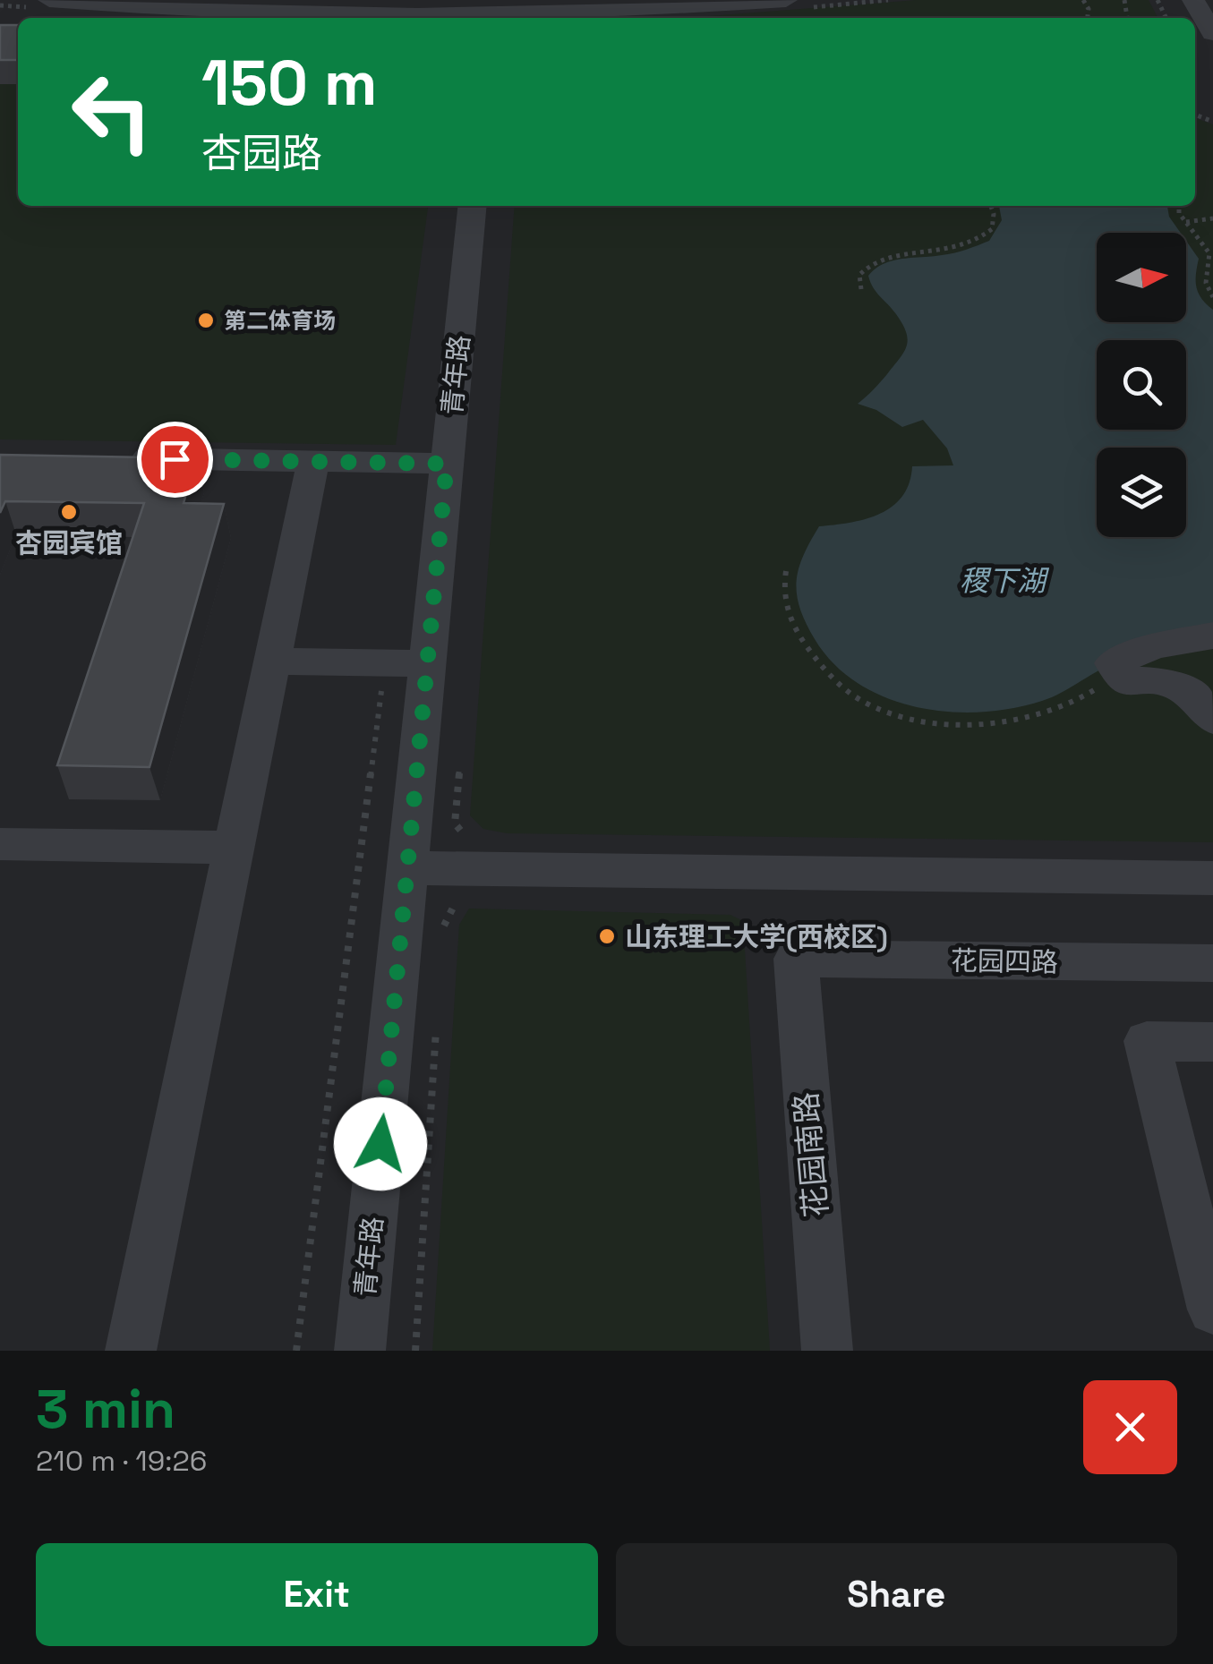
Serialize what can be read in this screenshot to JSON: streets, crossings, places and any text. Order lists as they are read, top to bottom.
{
  "streets": {
    "street": ["青年路", "花园四路", "花园南路"]
  },
  "crossings": [
    ["花园四路", "花园南路"]
  ],
  "water": ["稷下湖"],
  "places": ["第二体育场", "杏园宾馆", "山东理工大学(西校区)"],
  "north": "right",
  "page": {
    "turn": ["150 m", "杏园路"],
    "heading": ["3 min", "210 m · 19:26"],
    "buttons": ["Exit", "Share"]
  }
}
